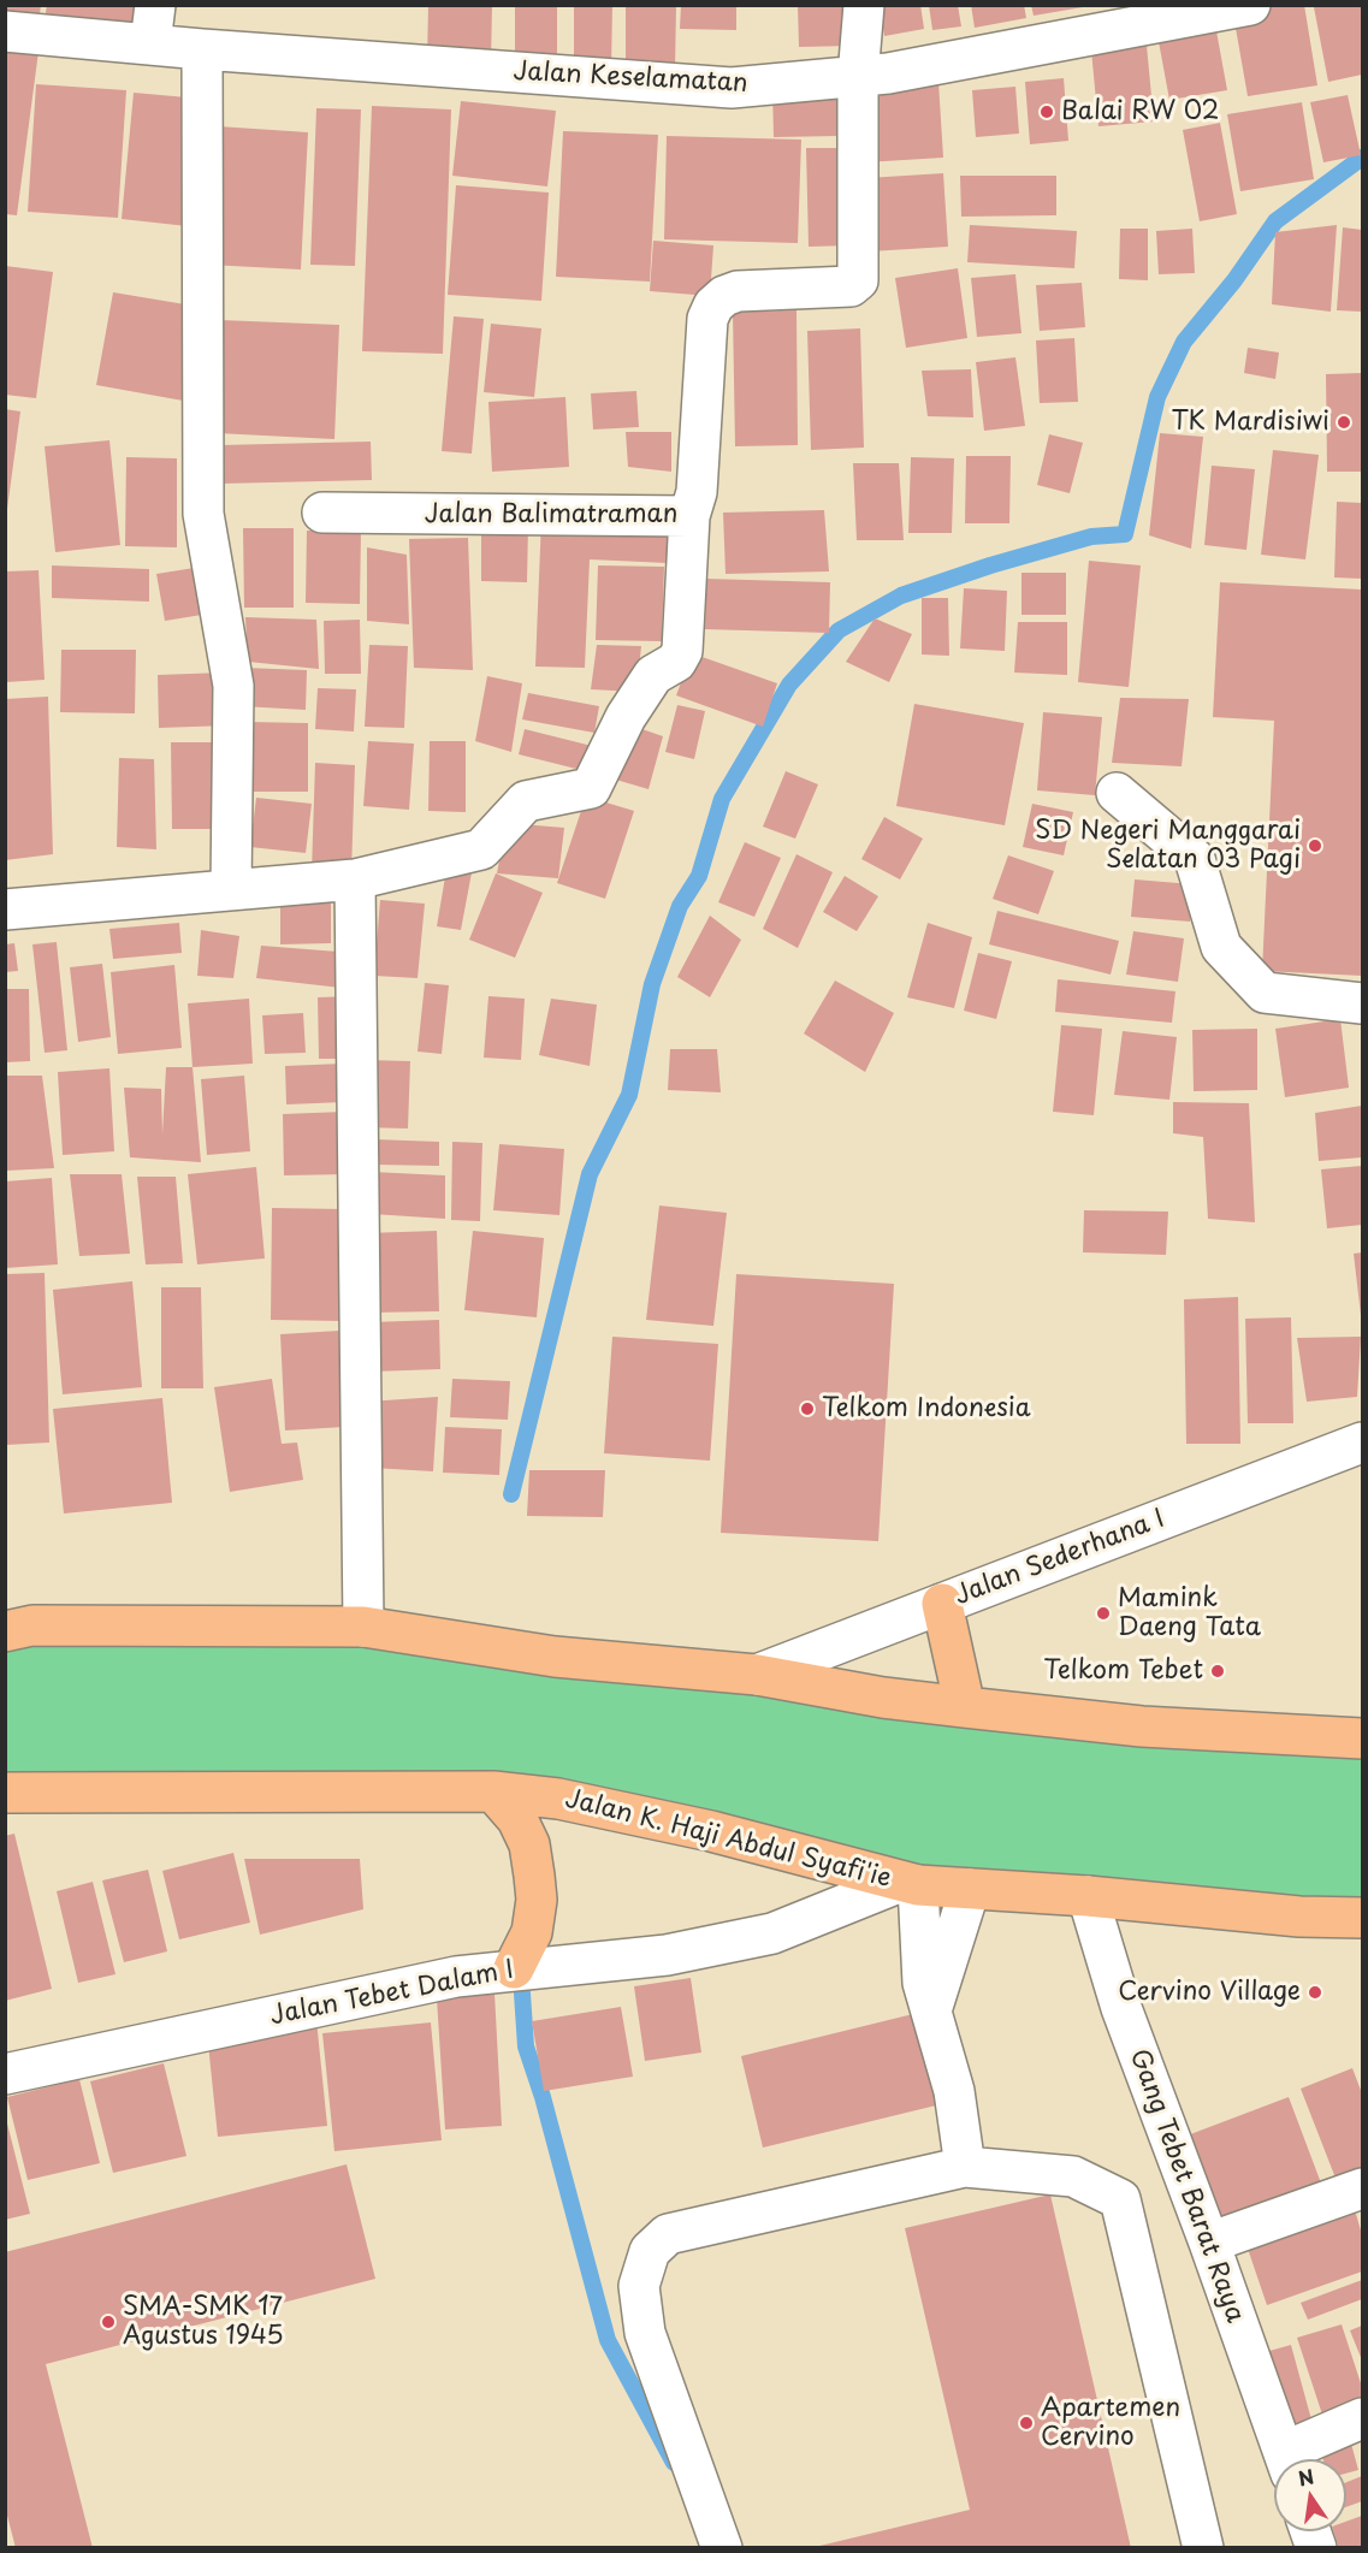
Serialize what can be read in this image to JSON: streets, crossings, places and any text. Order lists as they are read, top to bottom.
{
  "streets": {
    "main road": ["Jalan K. Haji Abdul Syafi'ie"],
    "street": [
      "Jalan Keselamatan",
      "Jalan Balimatraman",
      "Jalan Sederhana I",
      "Jalan Tebet Dalam I",
      "Gang Tebet Barat Raya"
    ]
  },
  "crossings": [
    ["Jalan Keselamatan", "Jalan Balimatraman"],
    ["Jalan K. Haji Abdul Syafi'ie", "Jalan Tebet Dalam I"],
    ["Jalan K. Haji Abdul Syafi'ie", "Gang Tebet Barat Raya"]
  ],
  "places": [
    "Balai RW 02",
    "TK Mardisiwi",
    "SD Negeri Manggarai Selatan 03 Pagi",
    "Telkom Indonesia",
    "Mamink Daeng Tata",
    "Telkom Tebet",
    "Cervino Village",
    "SMA-SMK 17 Agustus 1945",
    "Apartemen Cervino"
  ],
  "north": "top"
}
